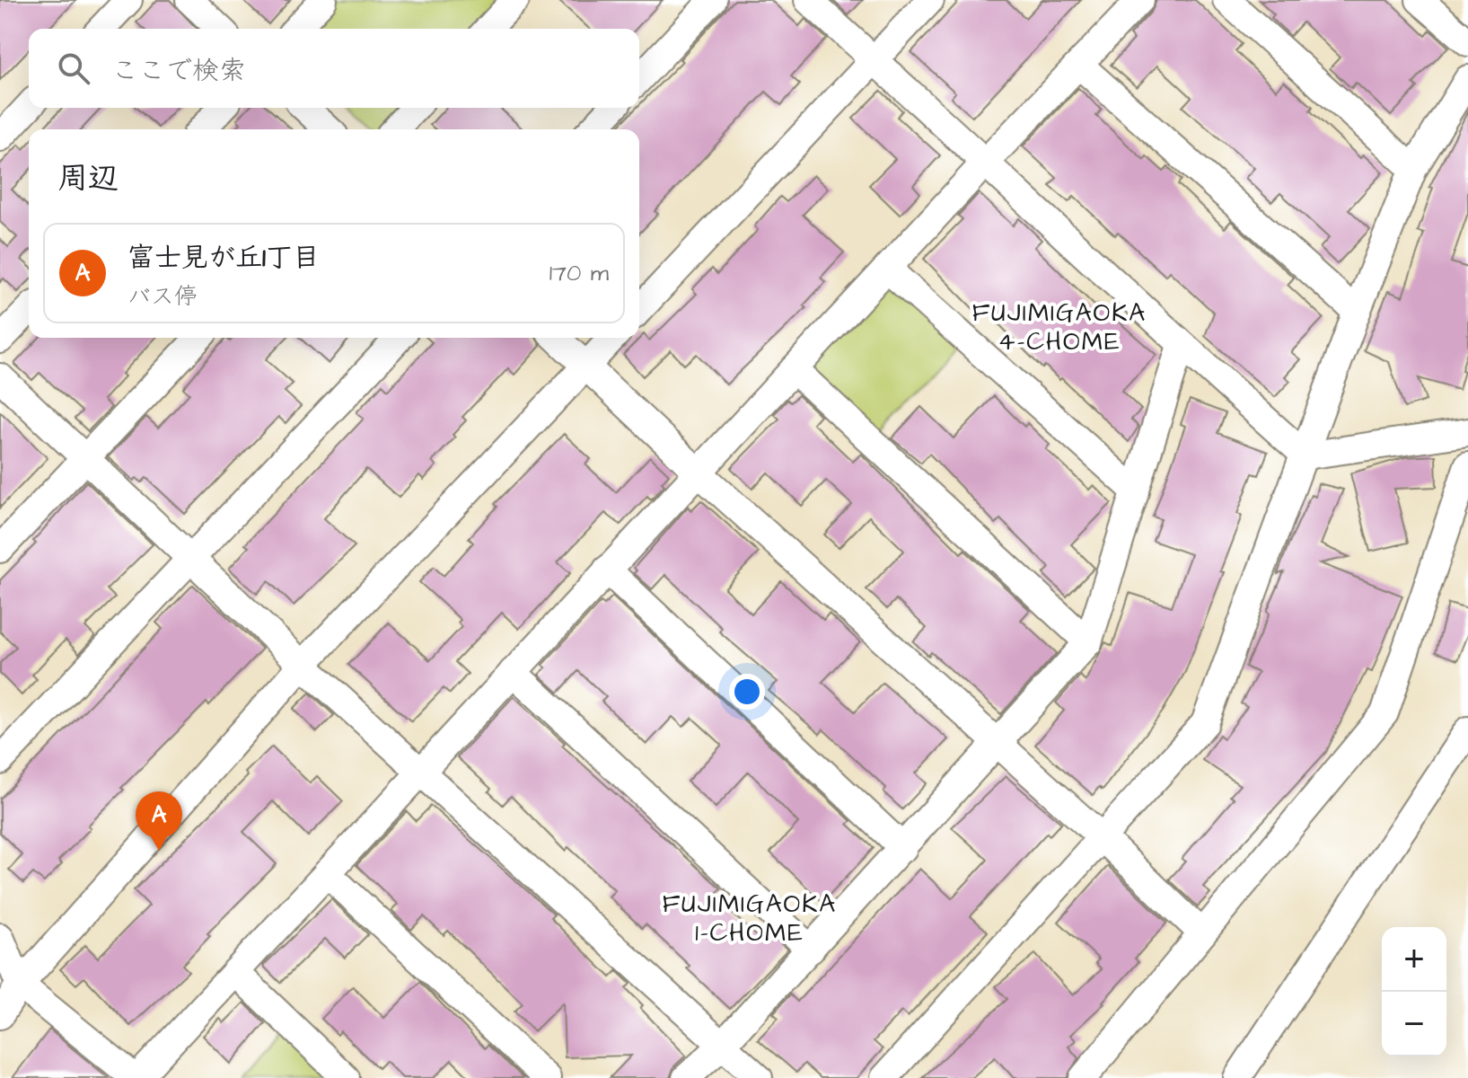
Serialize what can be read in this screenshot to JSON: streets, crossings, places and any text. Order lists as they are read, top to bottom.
{
  "districts": ["FUJIMIGAOKA 4-CHOME", "FUJIMIGAOKA 1-CHOME"],
  "page": {
    "search": "ここで検索",
    "heading": "周辺",
    "list": [
      {
        "mark": "A",
        "name": "富士見が丘1丁目",
        "note": "バス停",
        "value": "170 m"
      }
    ],
    "pins": "A",
    "map_buttons": ["+", "−"]
  }
}
